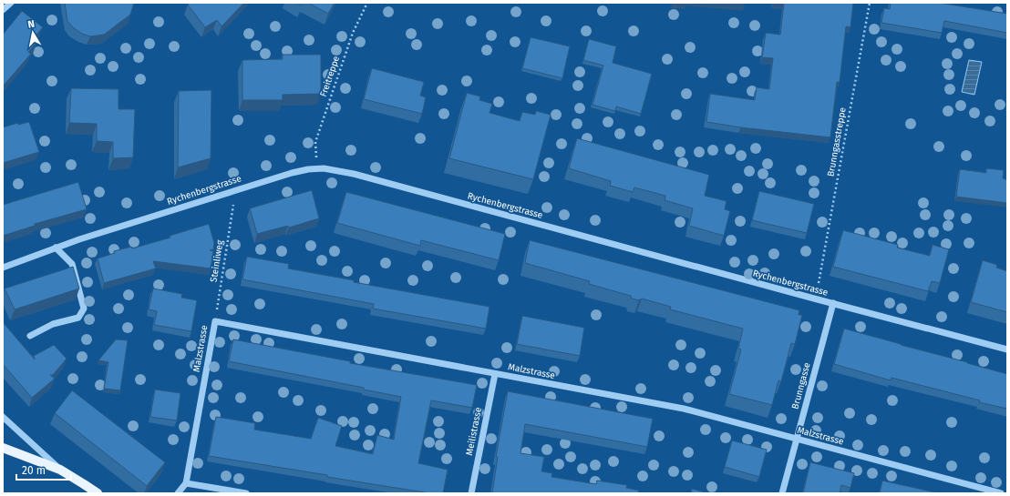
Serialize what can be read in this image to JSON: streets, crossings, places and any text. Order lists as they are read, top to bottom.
{
  "streets": {
    "street": [
      "Rychenbergstrasse",
      "Malzstrasse",
      "Brunngasse",
      "Meilistrasse"
    ],
    "path": ["Freitreppe", "Brunngasstreppe", "Steinliweg"]
  },
  "crossings": [
    ["Rychenbergstrasse", "Brunngasse"],
    ["Steinliweg", "Malzstrasse"],
    ["Malzstrasse", "Brunngasse"],
    ["Malzstrasse", "Meilistrasse"]
  ],
  "scale_bar": "20 m",
  "north": "top"
}
